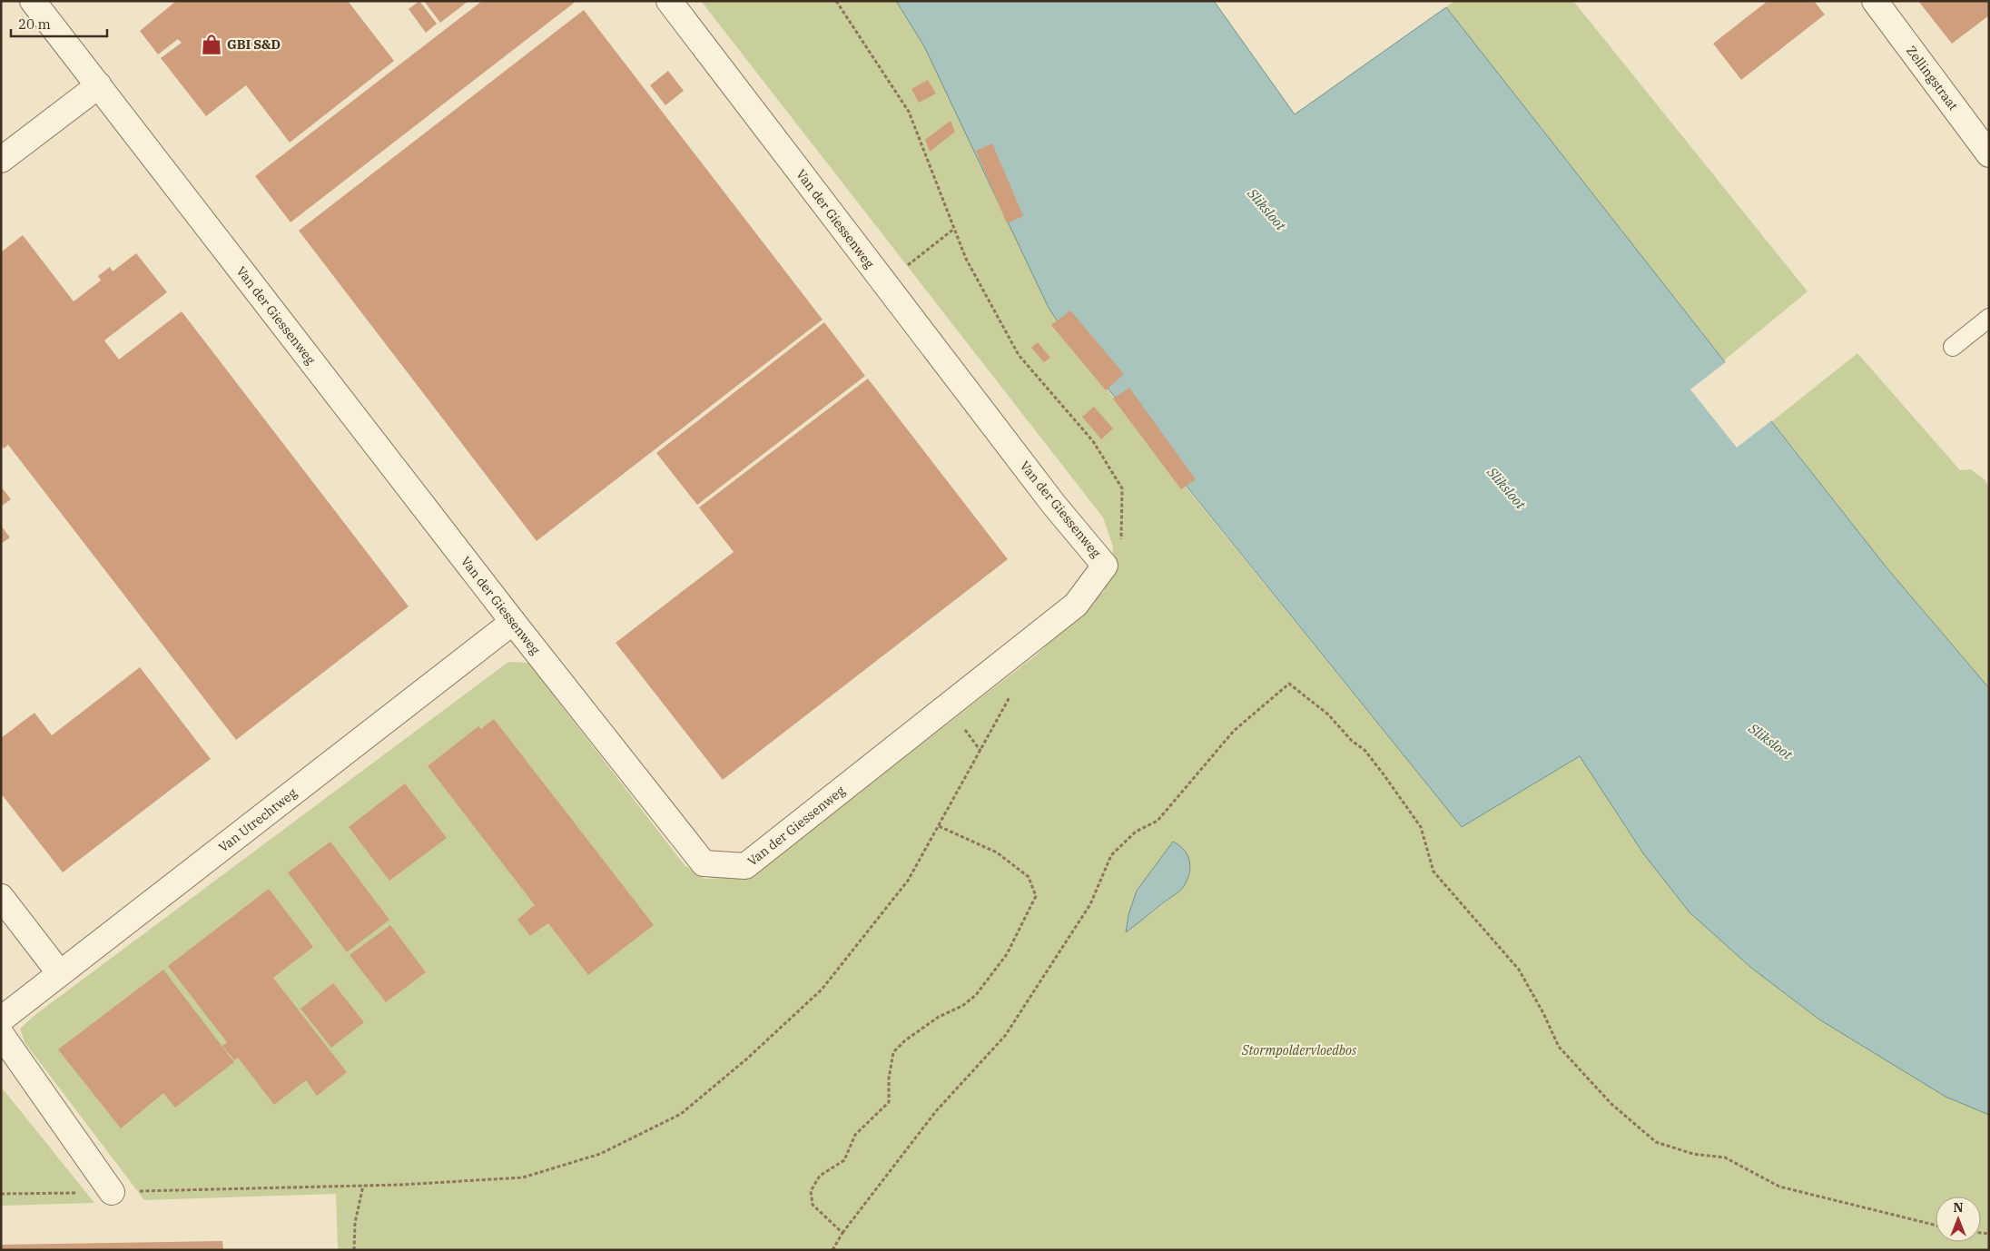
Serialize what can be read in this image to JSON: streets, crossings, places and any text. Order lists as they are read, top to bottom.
{
  "streets": {
    "street": ["Zellingstraat", "Van der Giessenweg", "Van Utrechtweg"]
  },
  "crossings": [
    ["Van der Giessenweg", "Van Utrechtweg"]
  ],
  "water": ["Sliksloot"],
  "parks": ["Stormpoldervloedbos"],
  "places": {
    "shop": ["GBI S&D"]
  },
  "scale_bar": "20 m",
  "north": "top"
}
